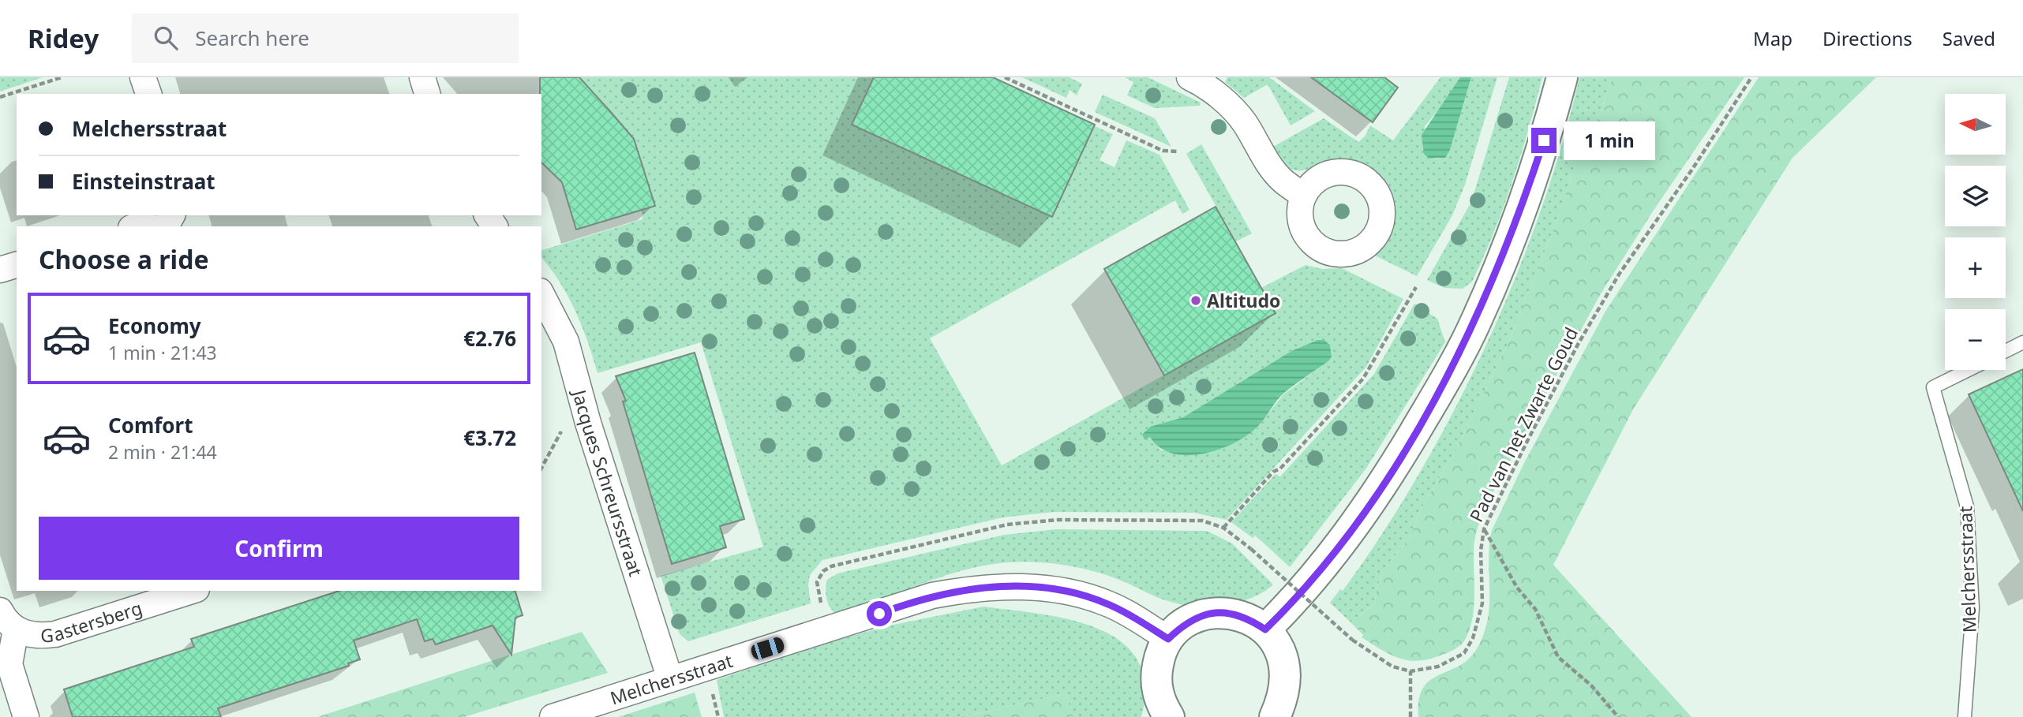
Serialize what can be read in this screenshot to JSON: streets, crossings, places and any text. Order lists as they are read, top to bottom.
{
  "streets": {
    "street": ["Jacques Schreursstraat", "Melchersstraat", "Gastersberg"],
    "path": ["Pad van het Zwarte Goud"]
  },
  "crossings": [
    ["Jacques Schreursstraat", "Melchersstraat"]
  ],
  "places": ["Altitudo"],
  "north": "left",
  "page": {
    "header": "Ridey",
    "search": "Search here",
    "nav": ["Map", "Directions", "Saved"],
    "map_buttons": ["+", "−"],
    "banner": ["Melchersstraat", "Einsteinstraat"],
    "bubble": "1 min",
    "heading": "Choose a ride",
    "list": [
      {
        "name": "Economy",
        "note": "1 min · 21:43",
        "value": "€2.76"
      },
      {
        "name": "Comfort",
        "note": "2 min · 21:44",
        "value": "€3.72"
      }
    ],
    "buttons": "Confirm"
  }
}
